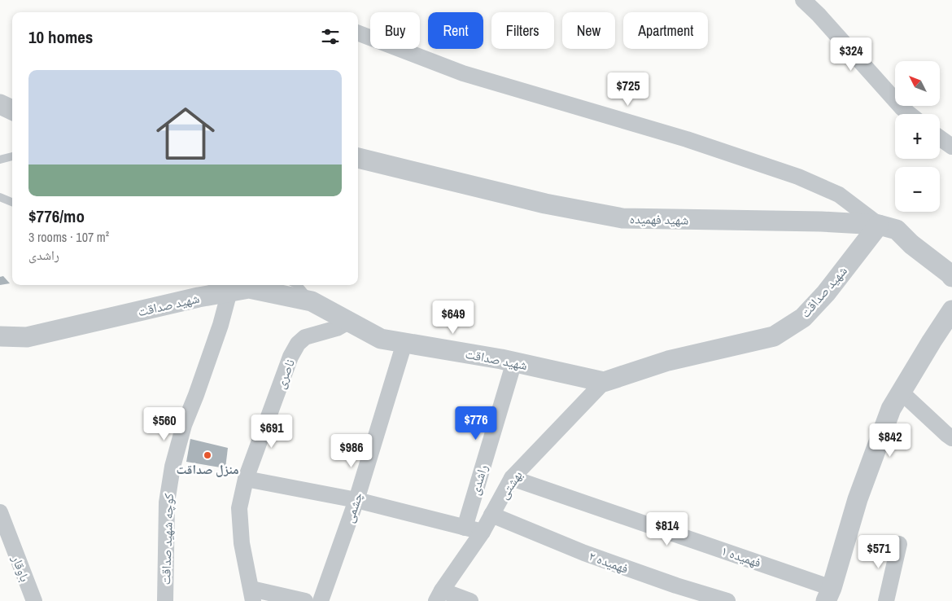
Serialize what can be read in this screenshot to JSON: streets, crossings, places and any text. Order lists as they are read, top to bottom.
{
  "streets": {
    "street": [
      "شهید فهمیده",
      "شهید صداقت",
      "ناصری",
      "راشدی",
      "بهشتی",
      "چشمی",
      "کوچه شهید صداقت",
      "فهمیده ۱",
      "فهمیده ۲",
      "باوقار"
    ]
  },
  "crossings": [
    ["شهید فهمیده", "شهید صداقت"],
    ["شهید صداقت", "ناصری"],
    ["شهید صداقت", "راشدی"],
    ["شهید صداقت", "بهشتی"],
    ["شهید صداقت", "چشمی"],
    ["شهید صداقت", "کوچه شهید صداقت"],
    ["بهشتی", "فهمیده ۱"],
    ["بهشتی", "فهمیده ۲"]
  ],
  "places": ["منزل صداقت"],
  "north": "top left",
  "page": {
    "chip": [
      "Buy",
      "Rent",
      "Filters",
      "New",
      "Apartment"
    ],
    "heading": "10 homes",
    "price": [
      "$324",
      "$725",
      "$649",
      "$776",
      "$560",
      "$691",
      "$842",
      "$986",
      "$814",
      "$571"
    ],
    "map_buttons": ["+", "−"],
    "list": [
      {
        "name": "$776/mo",
        "note": "3 rooms · 107 m² · راشدی"
      }
    ]
  }
}
